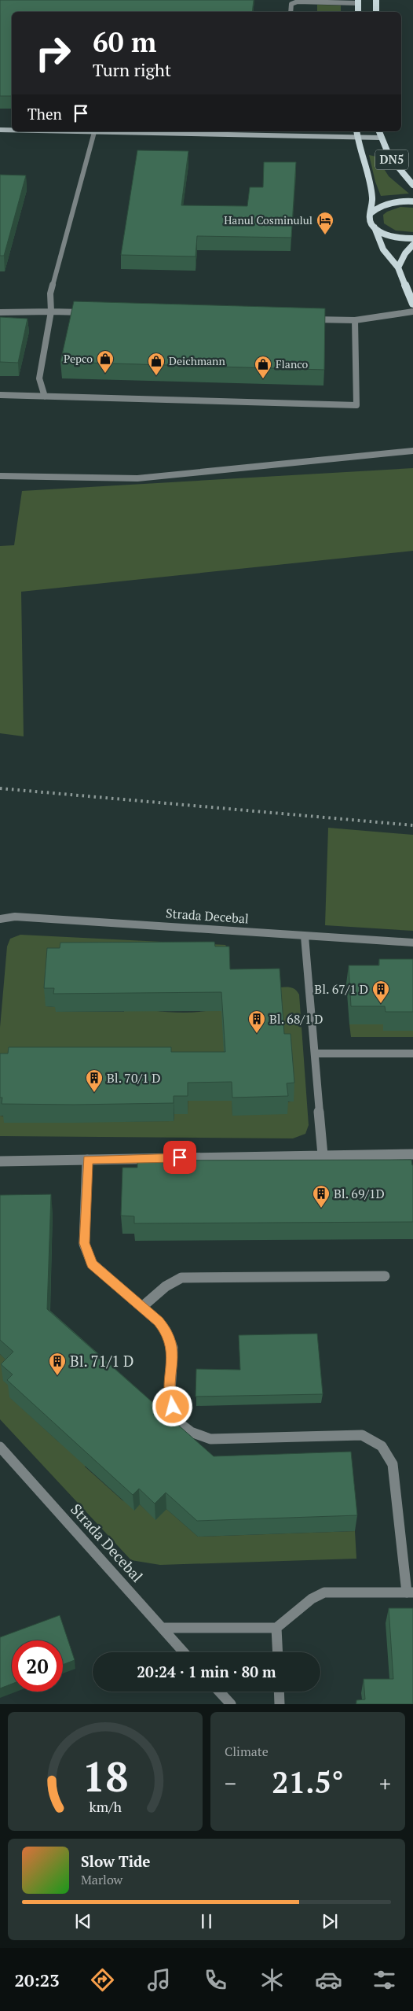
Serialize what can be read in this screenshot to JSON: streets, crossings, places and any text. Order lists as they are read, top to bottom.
{
  "streets": {
    "main road": ["DN5"],
    "street": ["Strada Decebal"]
  },
  "places": {
    "hotel": ["Hanul Cosminulul"],
    "shop": ["Pepco", "Deichmann", "Flanco"],
    "building": [
      "Bl. 67/1 D",
      "Bl. 68/1 D",
      "Bl. 70/1 D",
      "Bl. 69/1D",
      "Bl. 71/1 D"
    ]
  },
  "page": {
    "turn": ["60 m", "Turn right"],
    "then": "Then",
    "limit": "20",
    "trip": "20:24 · 1 min · 80 m",
    "tile": "Climate",
    "heat": ["−", "21.5°", "+"],
    "song": ["Slow Tide", "Marlow"],
    "tabs": "20:23",
    "gauge": ["18", "km/h"]
  }
}
